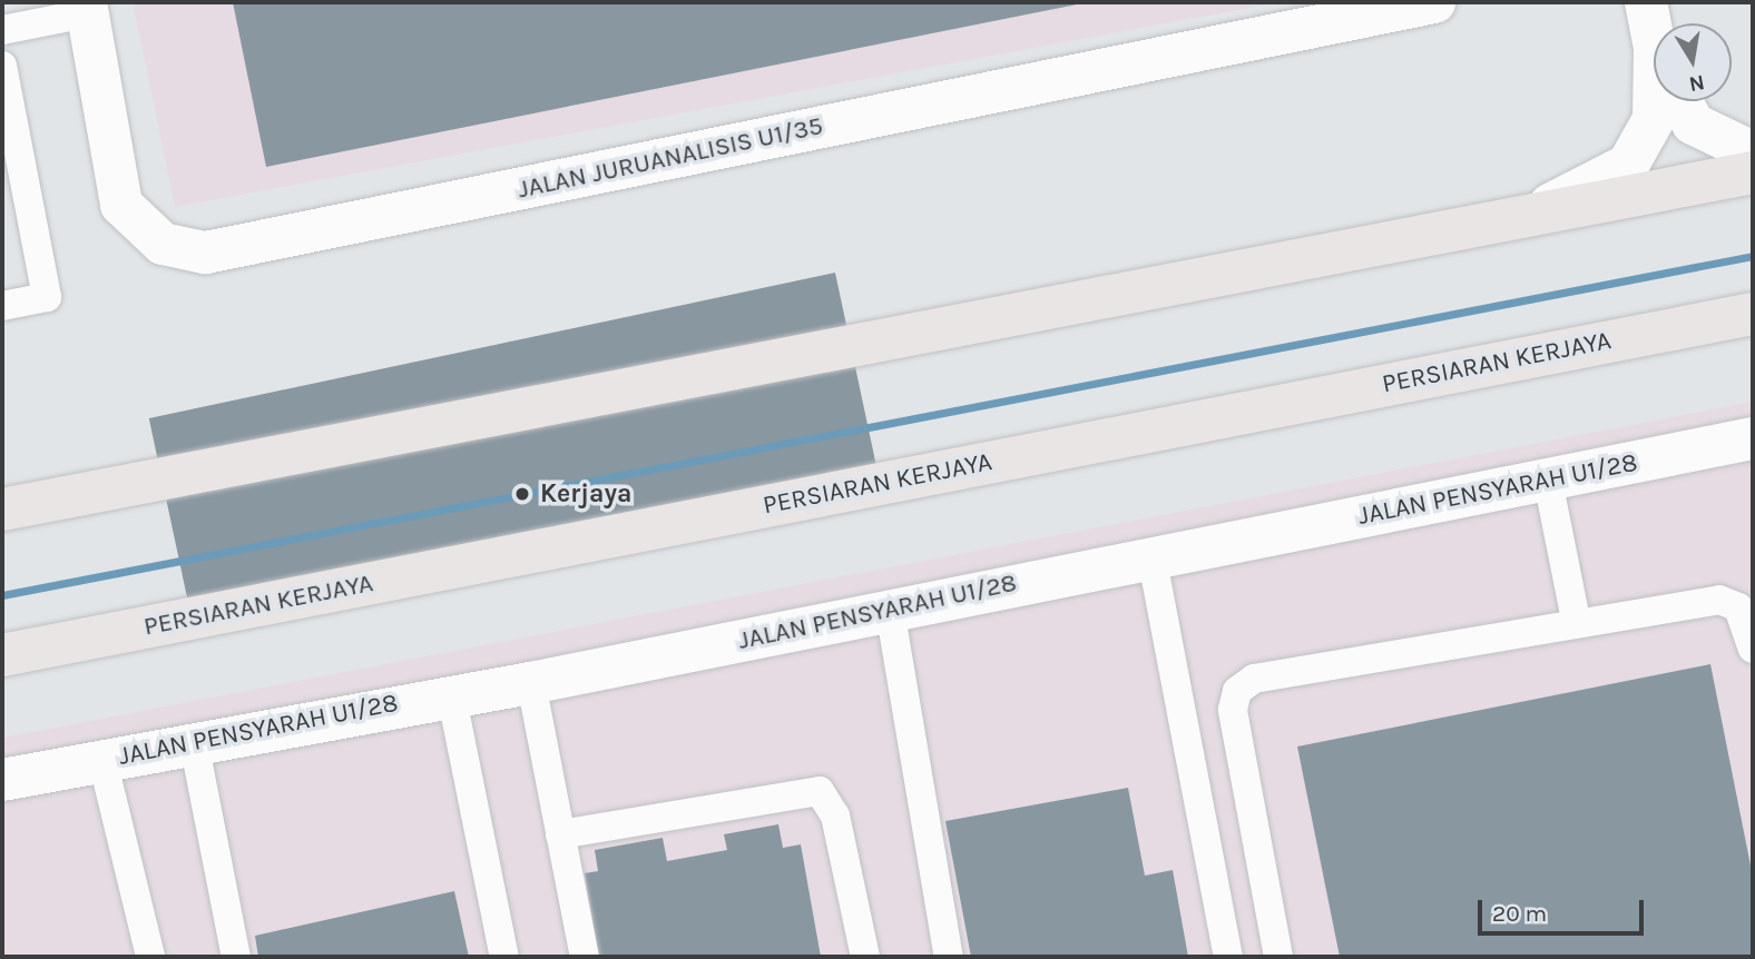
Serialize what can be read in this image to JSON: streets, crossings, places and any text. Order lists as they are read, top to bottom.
{
  "streets": {
    "main road": ["PERSIARAN KERJAYA"],
    "street": ["JALAN JURUANALISIS U1/35", "JALAN PENSYARAH U1/28"]
  },
  "places": ["Kerjaya"],
  "scale_bar": "20 m",
  "north": "bottom"
}
